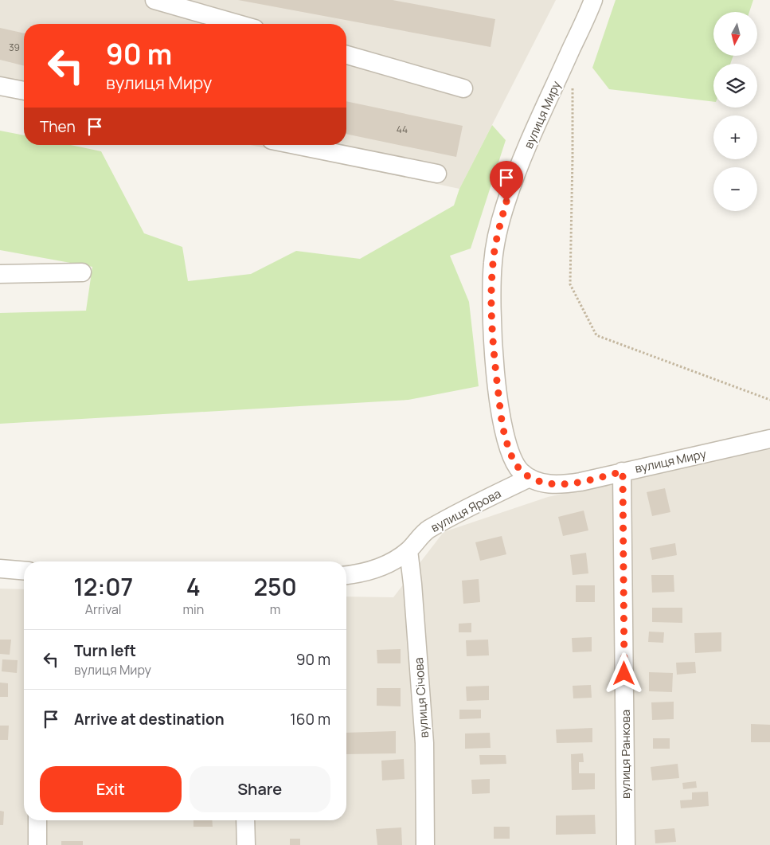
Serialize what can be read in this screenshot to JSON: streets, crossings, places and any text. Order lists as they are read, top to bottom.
{
  "streets": {
    "street": [
      "вулиця Миру",
      "вулиця Ярова",
      "вулиця Січова",
      "вулиця Ранкова"
    ]
  },
  "crossings": [
    ["вулиця Миру", "вулиця Ярова"],
    ["вулиця Миру", "вулиця Ранкова"],
    ["вулиця Ярова", "вулиця Січова"]
  ],
  "house_numbers": ["39", "44"],
  "north": "bottom",
  "page": {
    "map_buttons": ["+", "−"],
    "turn": ["90 m", "вулиця Миру"],
    "then": "Then",
    "eta": [
      "12:07",
      "Arrival",
      "4",
      "min",
      "250",
      "m"
    ],
    "list": [
      {
        "name": "Turn left",
        "note": "вулиця Миру",
        "value": "90 m"
      },
      {
        "name": "Arrive at destination",
        "value": "160 m"
      }
    ],
    "buttons": ["Exit", "Share"]
  }
}
